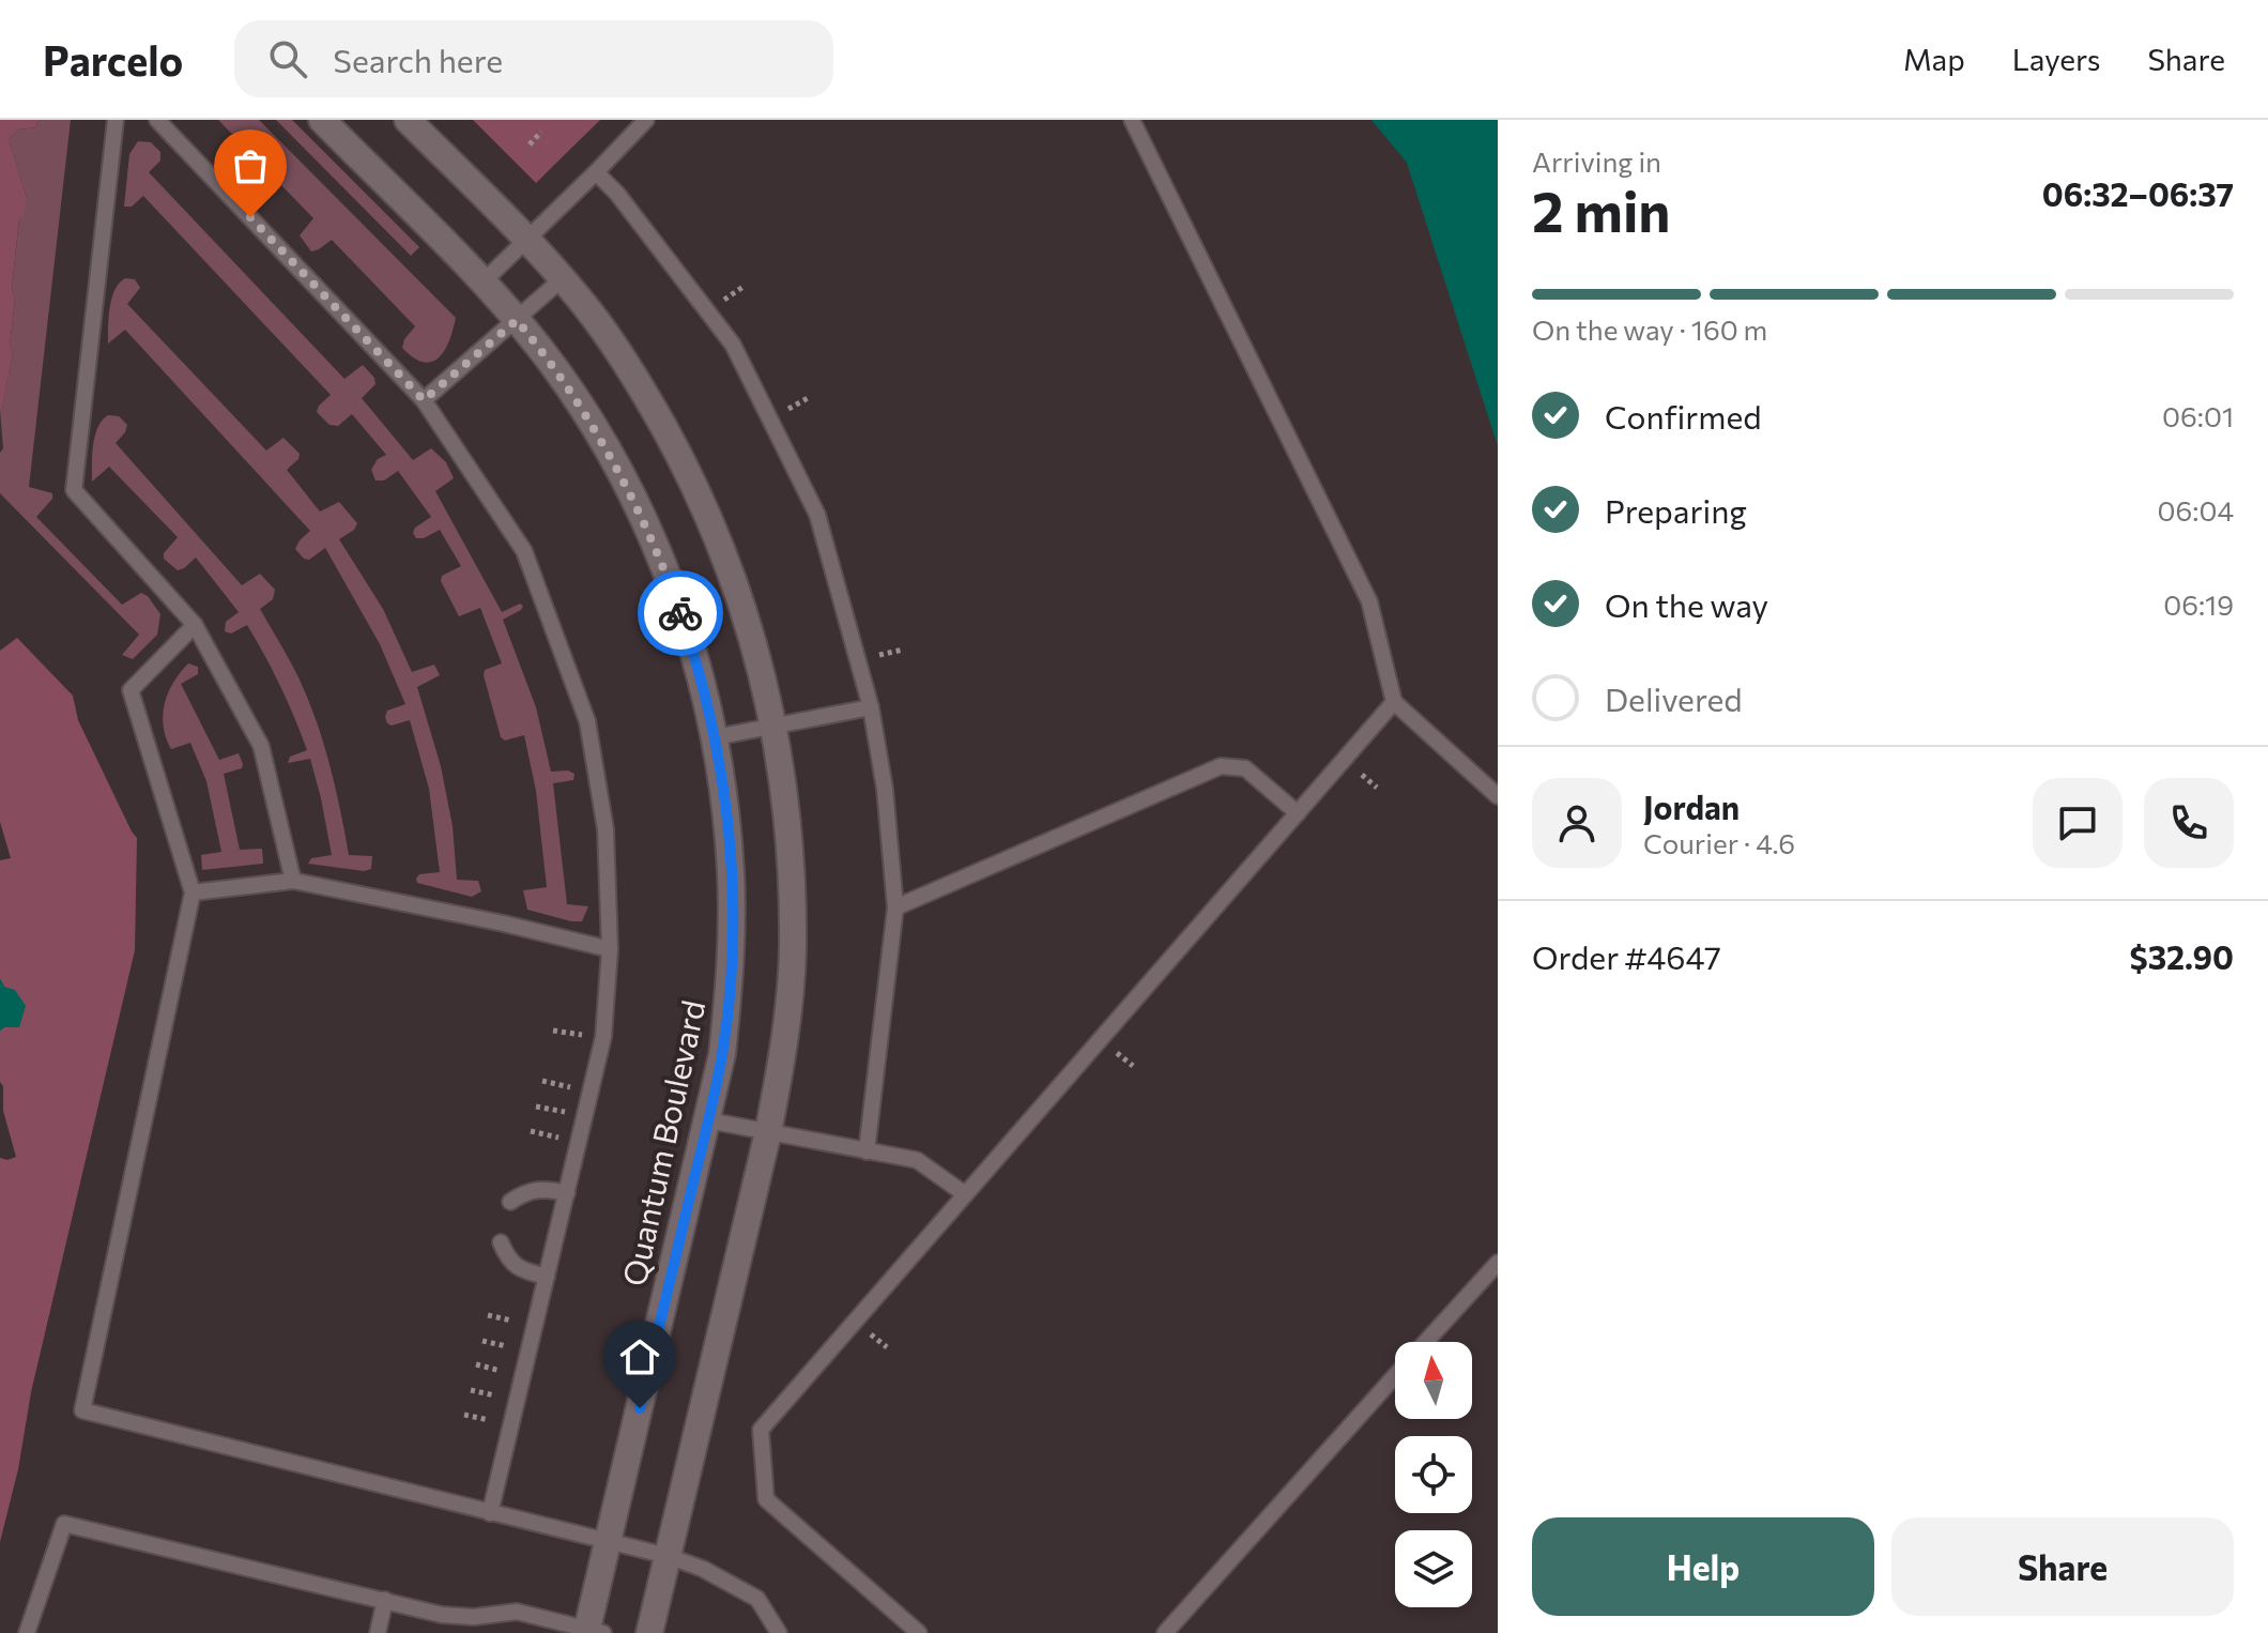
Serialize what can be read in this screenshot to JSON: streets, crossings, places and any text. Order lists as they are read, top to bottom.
{
  "streets": {
    "street": ["Quantum Boulevard"]
  },
  "north": "top",
  "page": {
    "header": "Parcelo",
    "search": "Search here",
    "nav": ["Map", "Layers", "Share"],
    "heading": ["2 min", "Arriving in", "06:32–06:37"],
    "panel": [
      "Jordan",
      "Courier · 4.6",
      "Order #4647",
      "$32.90"
    ],
    "bar": "On the way · 160 m",
    "list": [
      ["Confirmed", "06:01"],
      ["Preparing", "06:04"],
      ["On the way", "06:19"],
      "Delivered"
    ],
    "buttons": ["Help", "Share"]
  }
}
